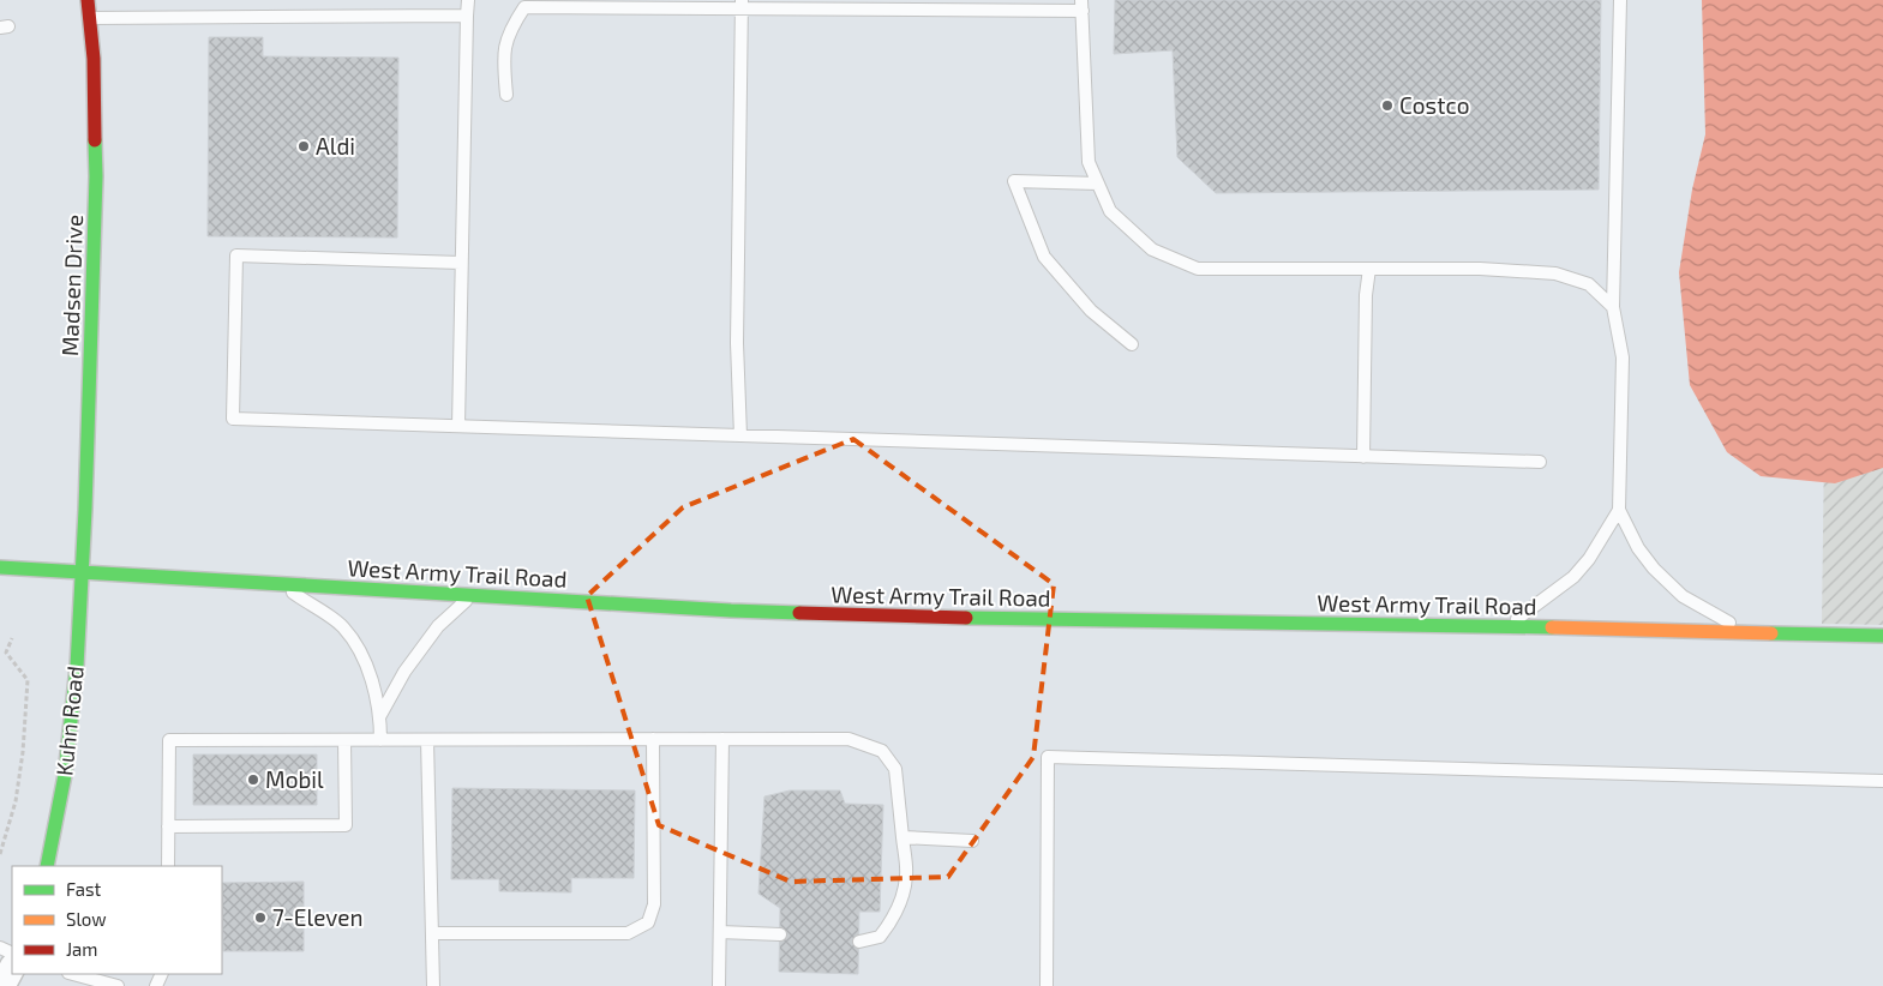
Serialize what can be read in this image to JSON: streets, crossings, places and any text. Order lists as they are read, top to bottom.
{
  "streets": {
    "main road": ["Madsen Drive", "West Army Trail Road", "Kuhn Road"]
  },
  "crossings": [
    ["Madsen Drive", "West Army Trail Road"],
    ["Madsen Drive", "Kuhn Road"],
    ["West Army Trail Road", "Kuhn Road"]
  ],
  "places": [
    "Costco",
    "Aldi",
    "Mobil",
    "7-Eleven"
  ],
  "legend": ["Fast", "Slow", "Jam"]
}
